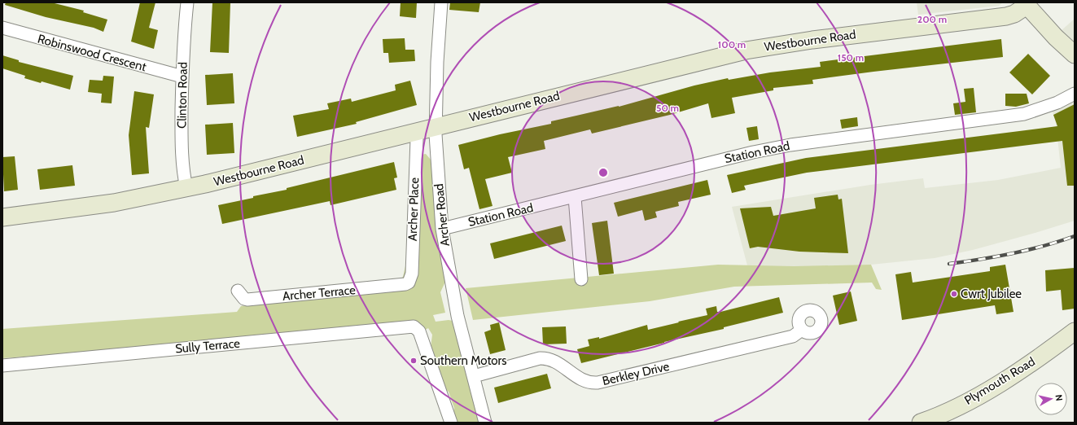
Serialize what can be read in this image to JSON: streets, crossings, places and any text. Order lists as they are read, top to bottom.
{
  "streets": {
    "street": [
      "Westbourne Road",
      "Robinswood Crescent",
      "Clinton Road",
      "Station Road",
      "Archer Place",
      "Archer Road",
      "Archer Terrace",
      "Sully Terrace",
      "Berkley Drive",
      "Plymouth Road"
    ]
  },
  "crossings": [
    ["Westbourne Road", "Clinton Road"],
    ["Westbourne Road", "Archer Place"],
    ["Westbourne Road", "Archer Road"],
    ["Robinswood Crescent", "Clinton Road"],
    ["Station Road", "Archer Road"],
    ["Archer Place", "Archer Terrace"],
    ["Archer Road", "Berkley Drive"]
  ],
  "places": ["Cwrt Jubilee", "Southern Motors"],
  "north": "right",
  "rings": [
    "200 m",
    "100 m",
    "150 m",
    "50 m"
  ]
}
